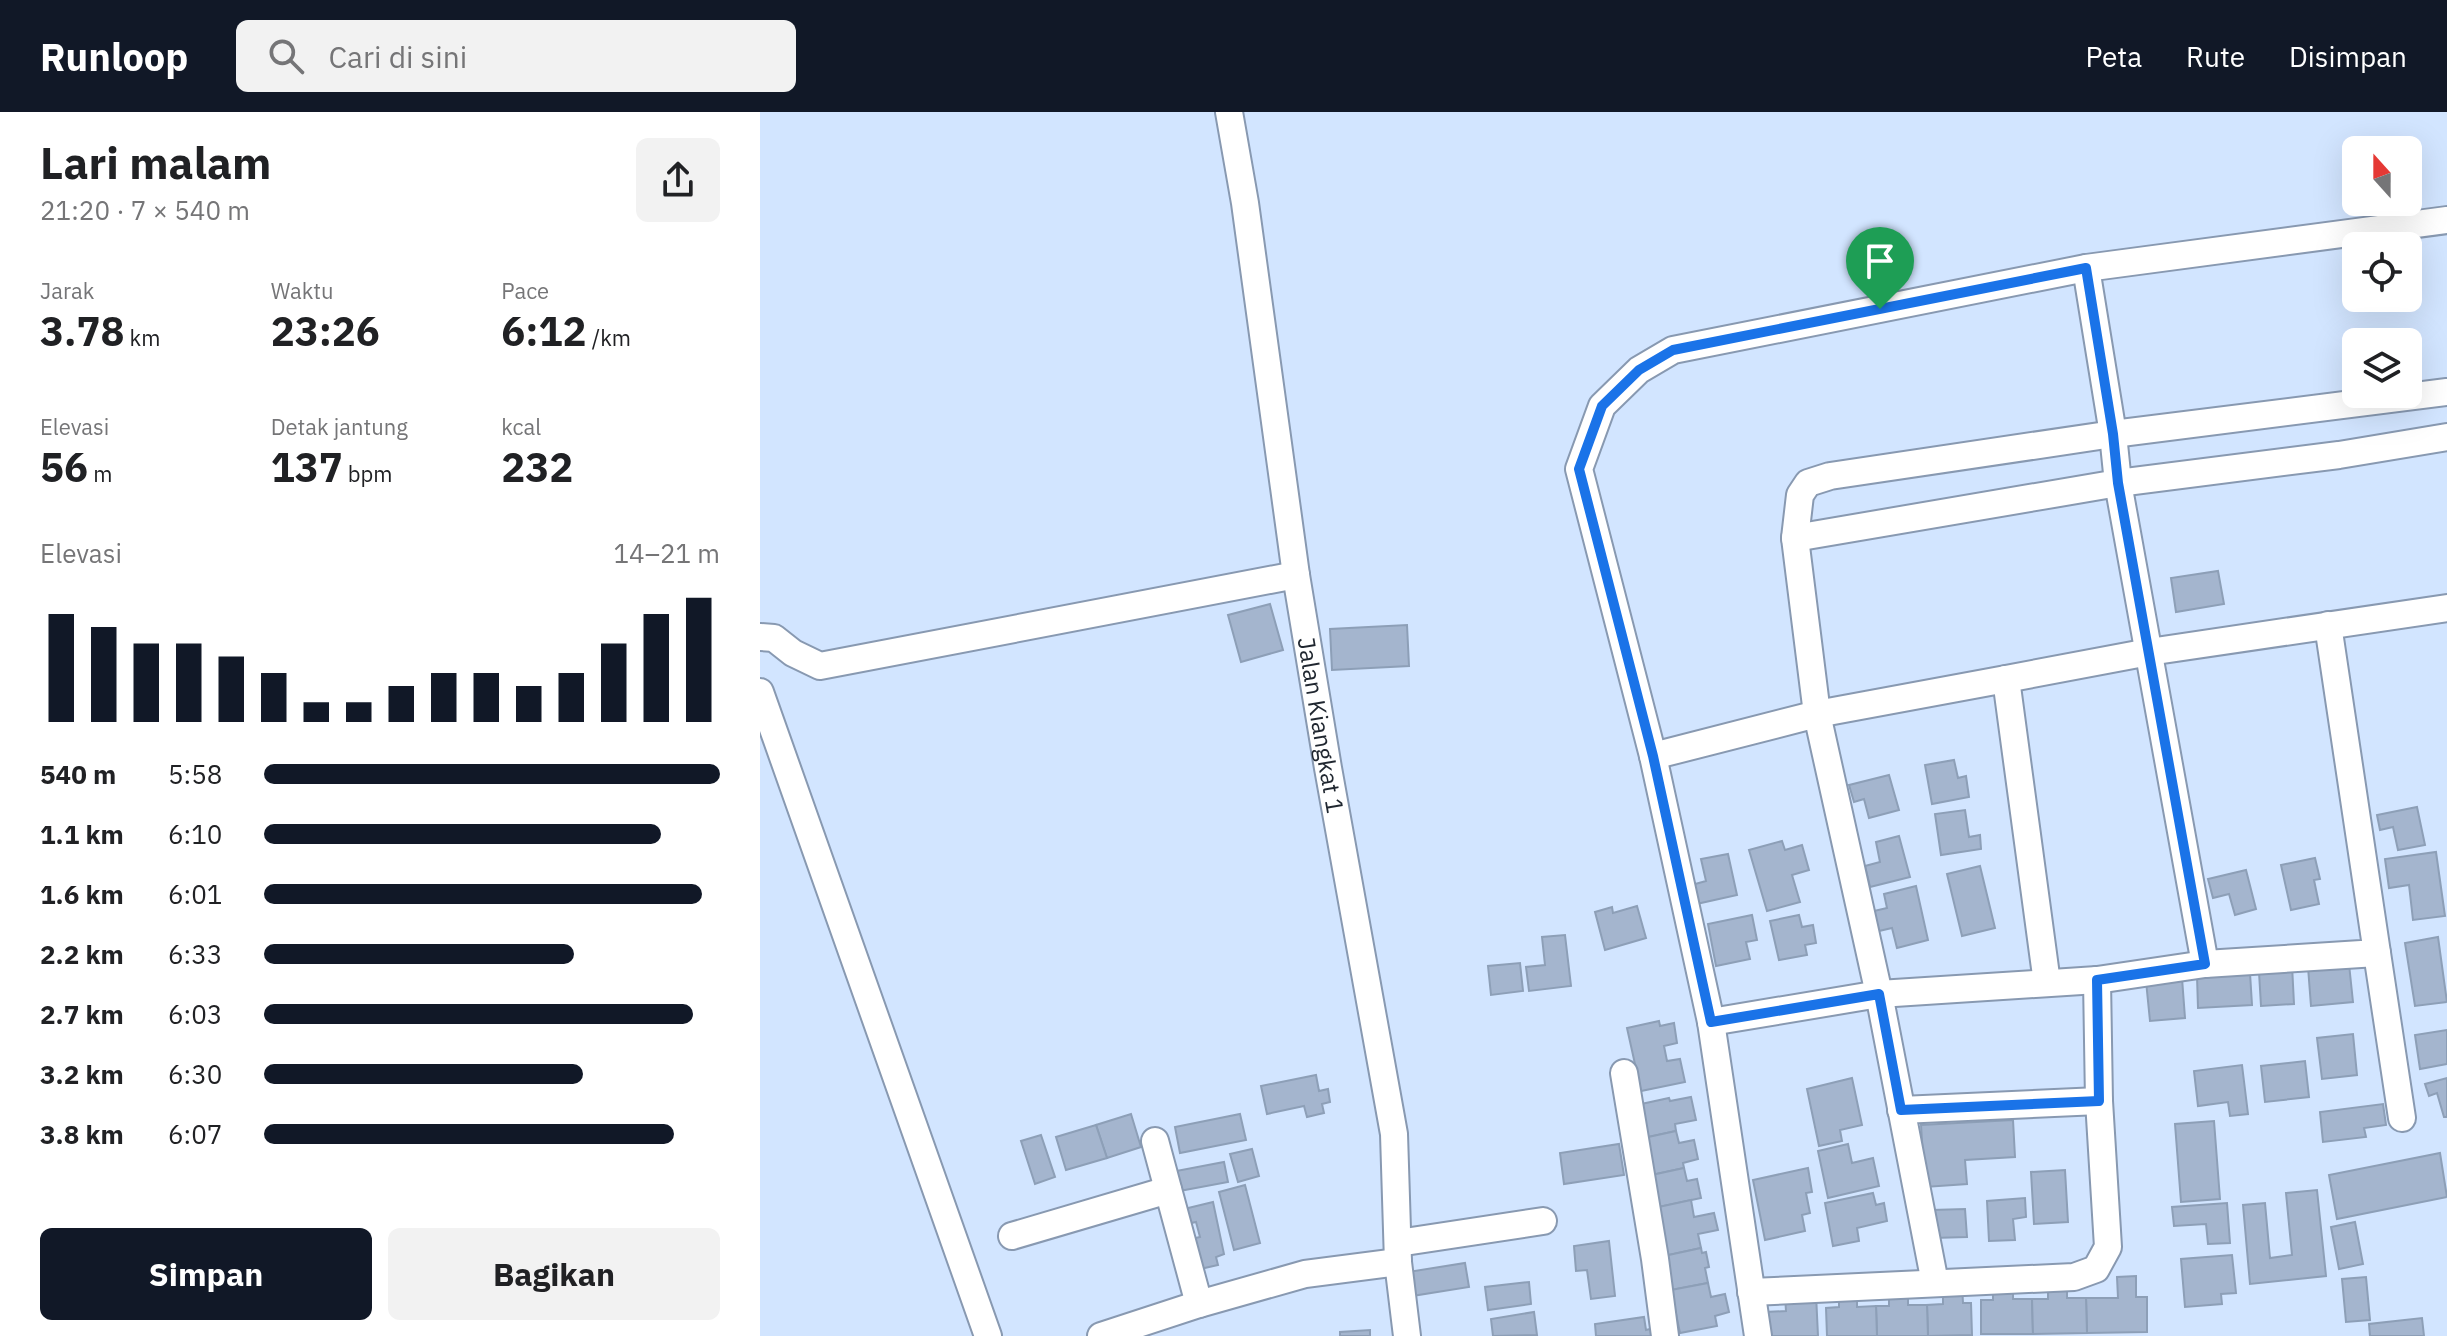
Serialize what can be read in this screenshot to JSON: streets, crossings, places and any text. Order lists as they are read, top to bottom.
{
  "streets": {
    "street": ["Jalan Kiangkat 1"]
  },
  "north": "top",
  "page": {
    "header": "Runloop",
    "search": "Cari di sini",
    "nav": ["Peta", "Rute", "Disimpan"],
    "heading": ["Lari malam", "21:20 · 7 × 540 m"],
    "stats": [
      ["Jarak", "3.78 km"],
      ["Waktu", "23:26"],
      ["Pace", "6:12 /km"],
      ["Elevasi", "56 m"],
      ["Detak jantung", "137 bpm"],
      ["kcal", "232"]
    ],
    "chart": ["Elevasi", "14–21 m"],
    "list": [
      {
        "name": "540 m",
        "note": "5:58"
      },
      {
        "name": "1.1 km",
        "note": "6:10"
      },
      {
        "name": "1.6 km",
        "note": "6:01"
      },
      {
        "name": "2.2 km",
        "note": "6:33"
      },
      {
        "name": "2.7 km",
        "note": "6:03"
      },
      {
        "name": "3.2 km",
        "note": "6:30"
      },
      {
        "name": "3.8 km",
        "note": "6:07"
      }
    ],
    "buttons": ["Simpan", "Bagikan"]
  }
}
